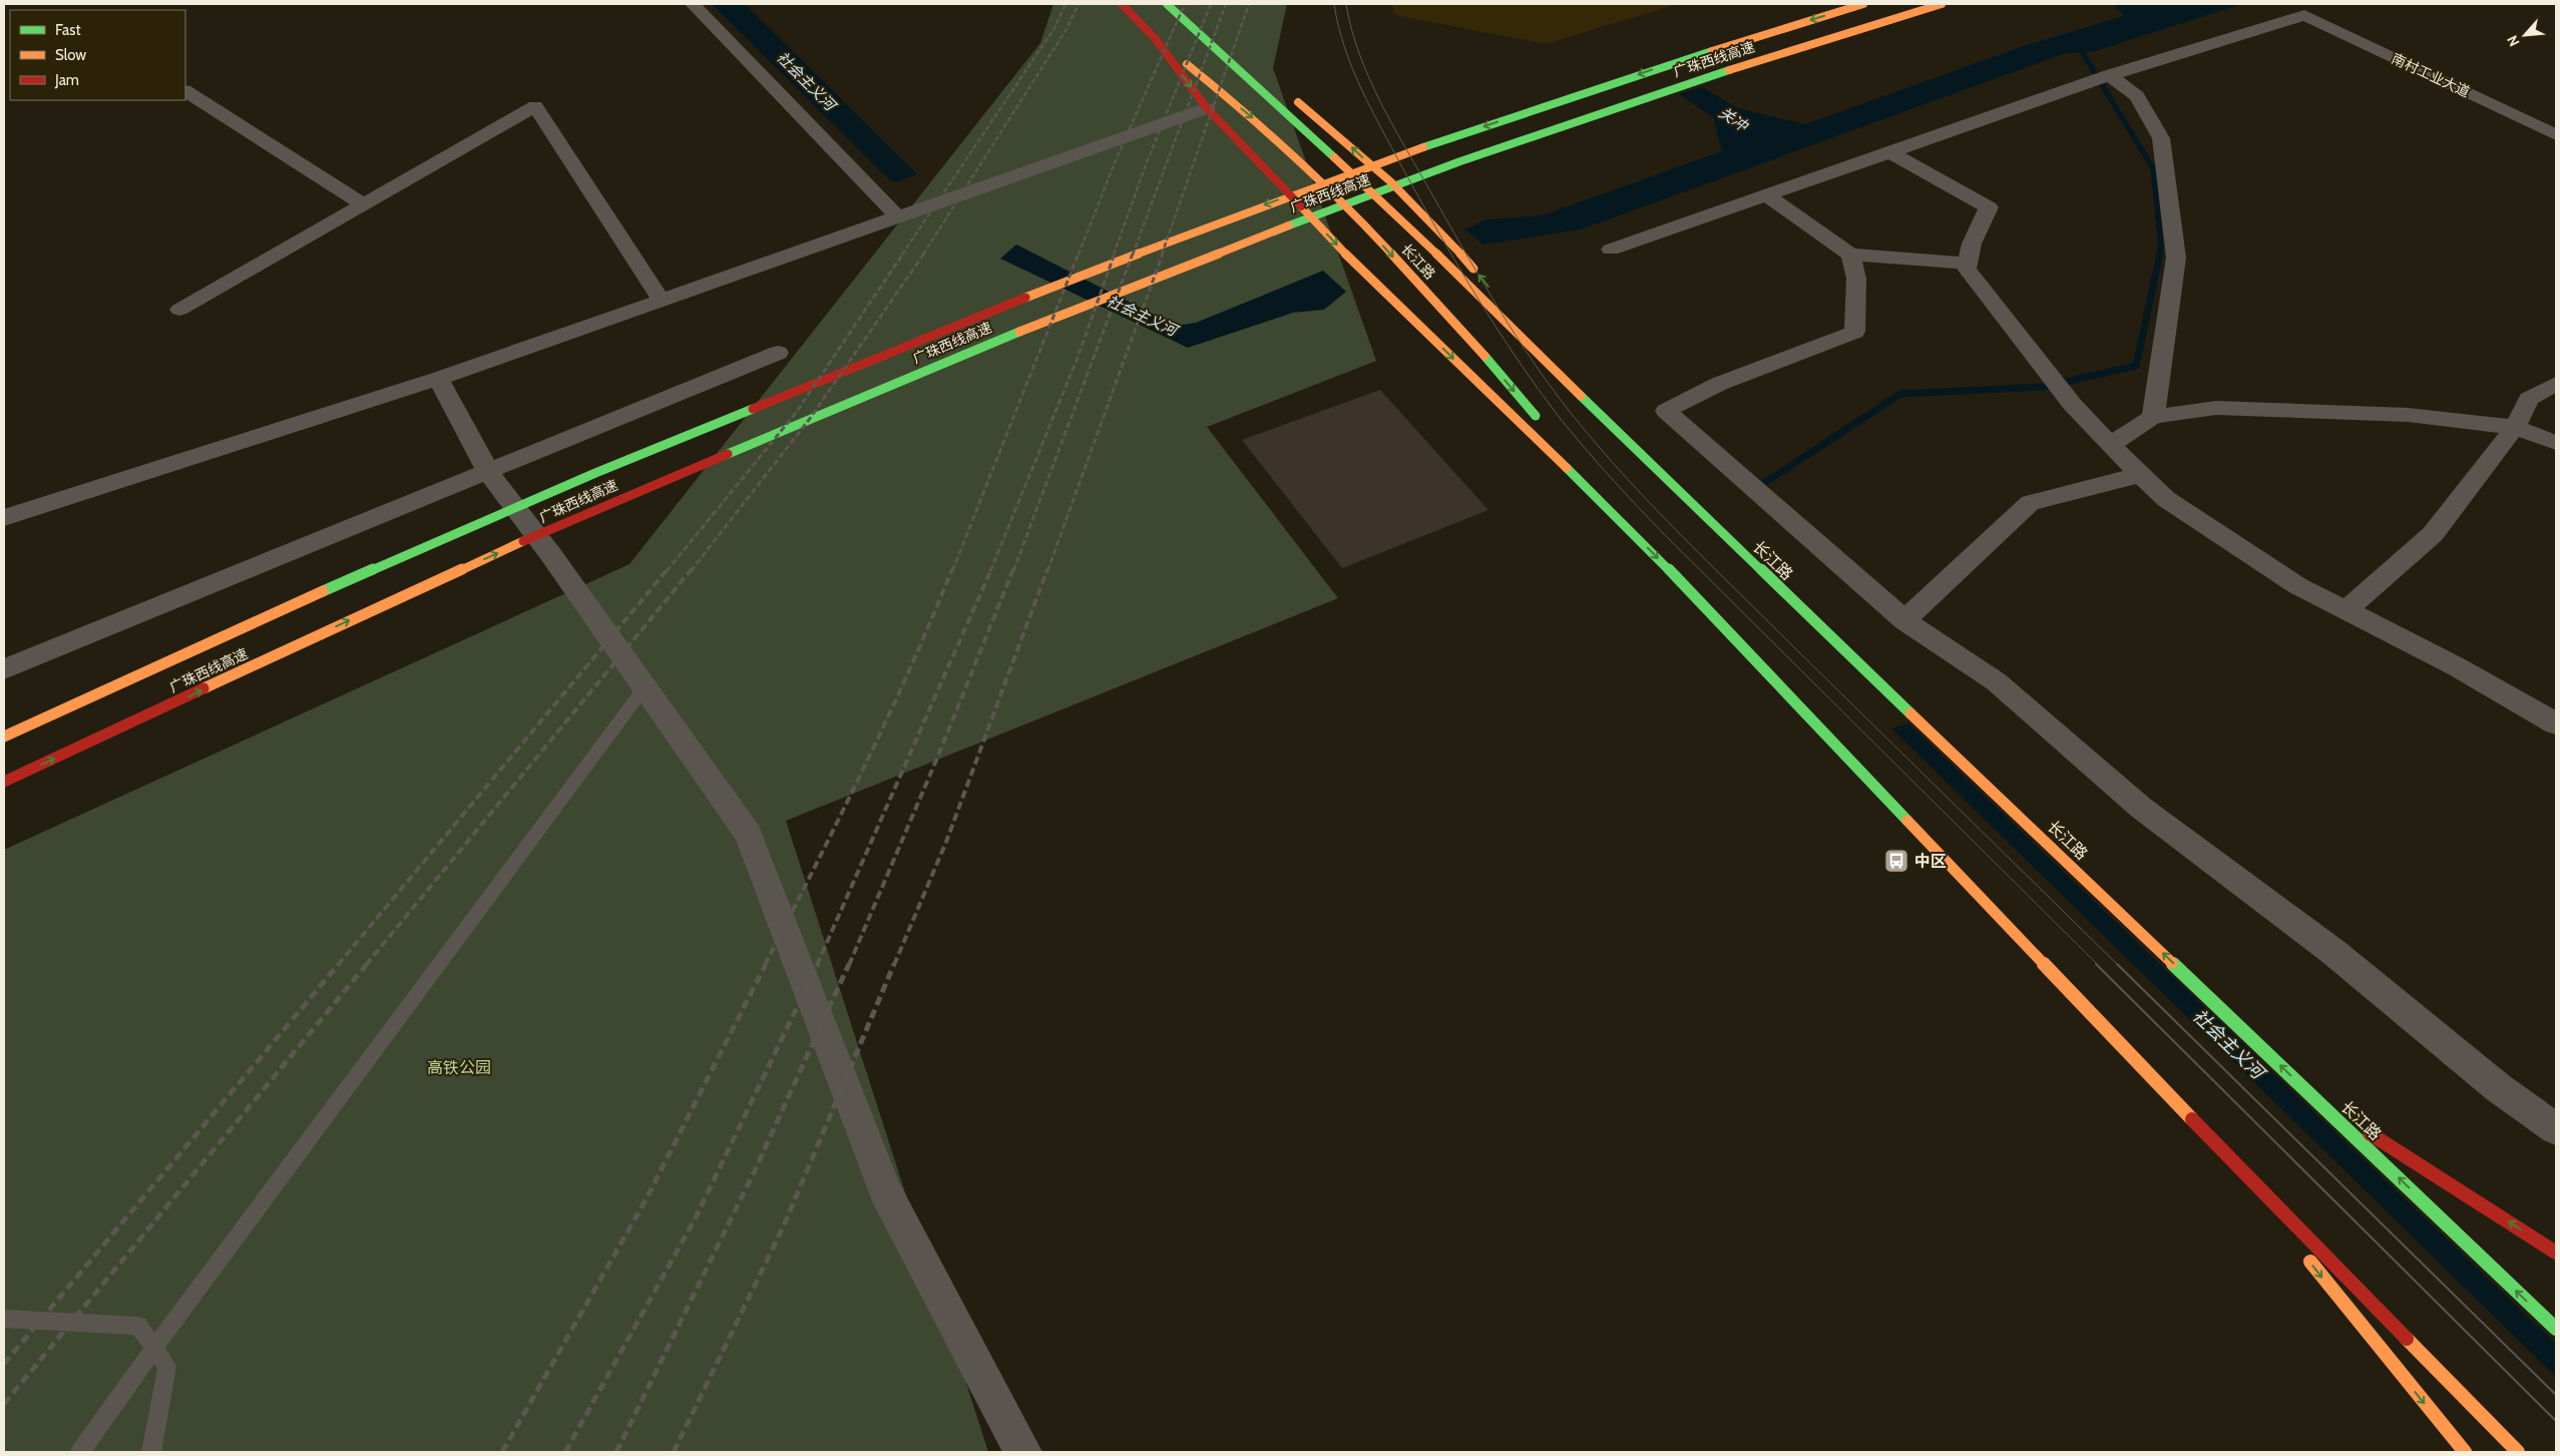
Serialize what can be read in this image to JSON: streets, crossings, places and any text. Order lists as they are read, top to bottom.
{
  "streets": {
    "main road": ["广珠西线高速", "长江路"],
    "street": ["南村工业大道"]
  },
  "water": ["社会主义河", "关冲"],
  "parks": ["高铁公园"],
  "places": {
    "bus stop": ["中区"]
  },
  "legend": ["Fast", "Slow", "Jam"],
  "north": "bottom left"
}
